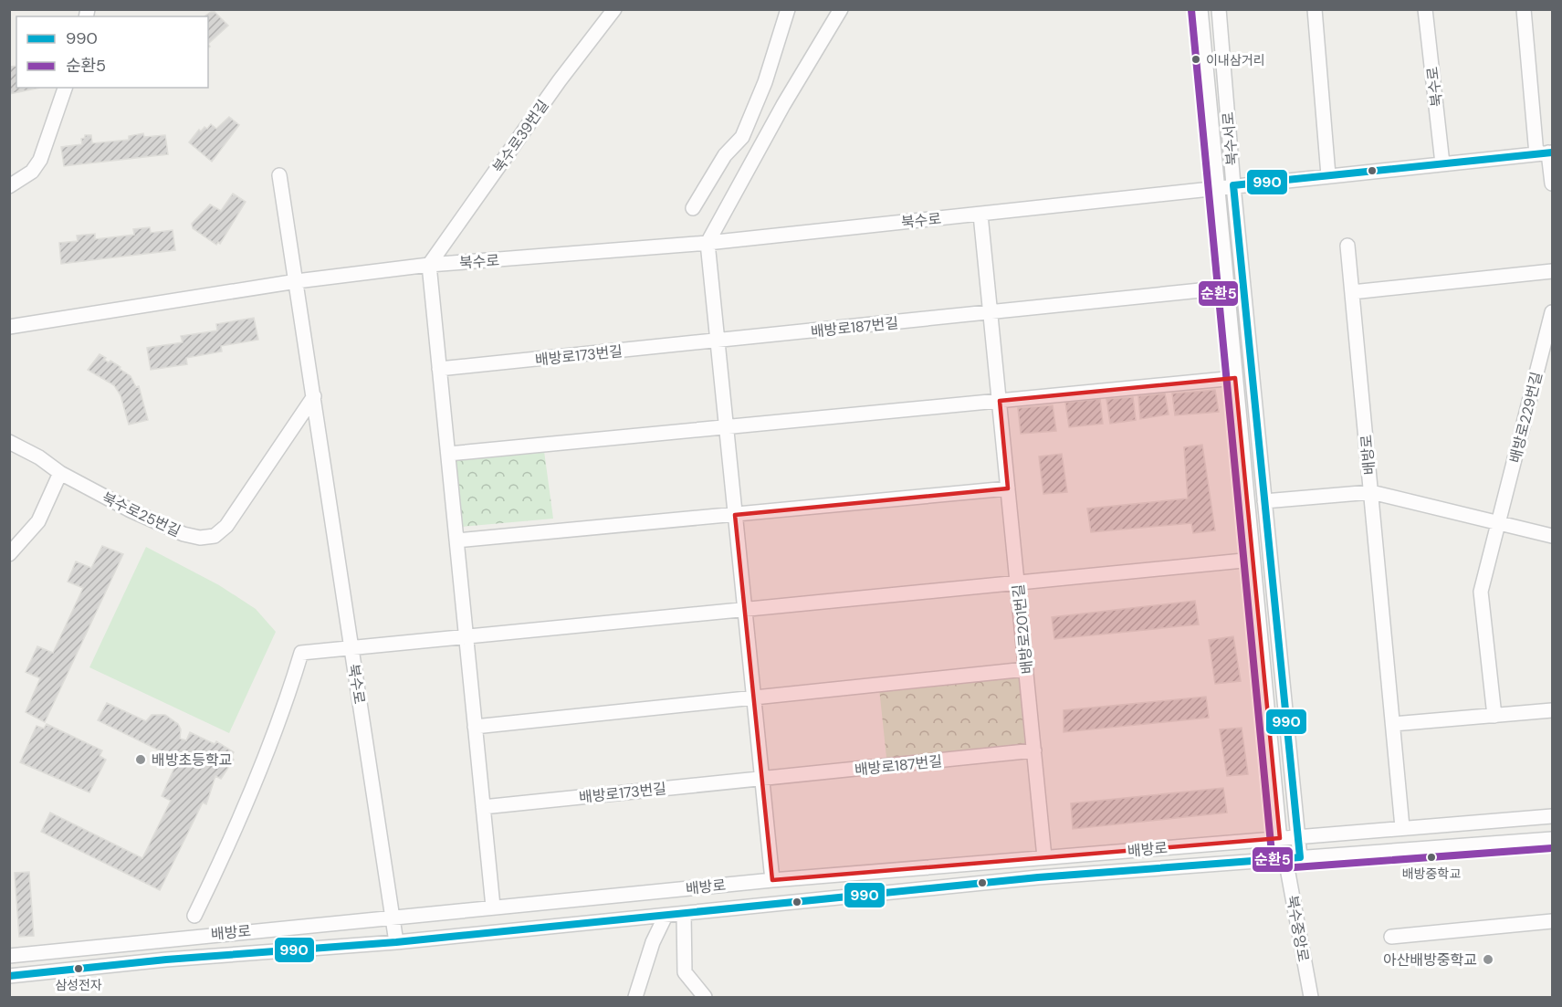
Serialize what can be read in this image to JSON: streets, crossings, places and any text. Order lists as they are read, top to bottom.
{
  "streets": {
    "street": [
      "북수로",
      "북수로39번길",
      "북수서로",
      "배방로187번길",
      "배방로173번길",
      "배방로229번길",
      "배방로",
      "북수로25번길",
      "배방로201번길",
      "북수중앙로"
    ]
  },
  "crossings": [
    ["북수로", "북수로39번길"],
    ["북수로", "북수서로"],
    ["북수로", "배방로"],
    ["북수로", "북수로25번길"],
    ["북수로", "배방로201번길"],
    ["북수서로", "배방로"],
    ["북수서로", "북수중앙로"],
    ["배방로187번길", "배방로173번길"],
    ["배방로187번길", "배방로201번길"],
    ["배방로", "배방로201번길"],
    ["배방로", "북수중앙로"]
  ],
  "places": [
    "이내삼거리",
    "배방초등학교",
    "배방중학교",
    "아산배방중학교",
    "삼성전자"
  ],
  "lines": ["transit line 순환5", "transit line 990"],
  "legend": ["990", "순환5"]
}
